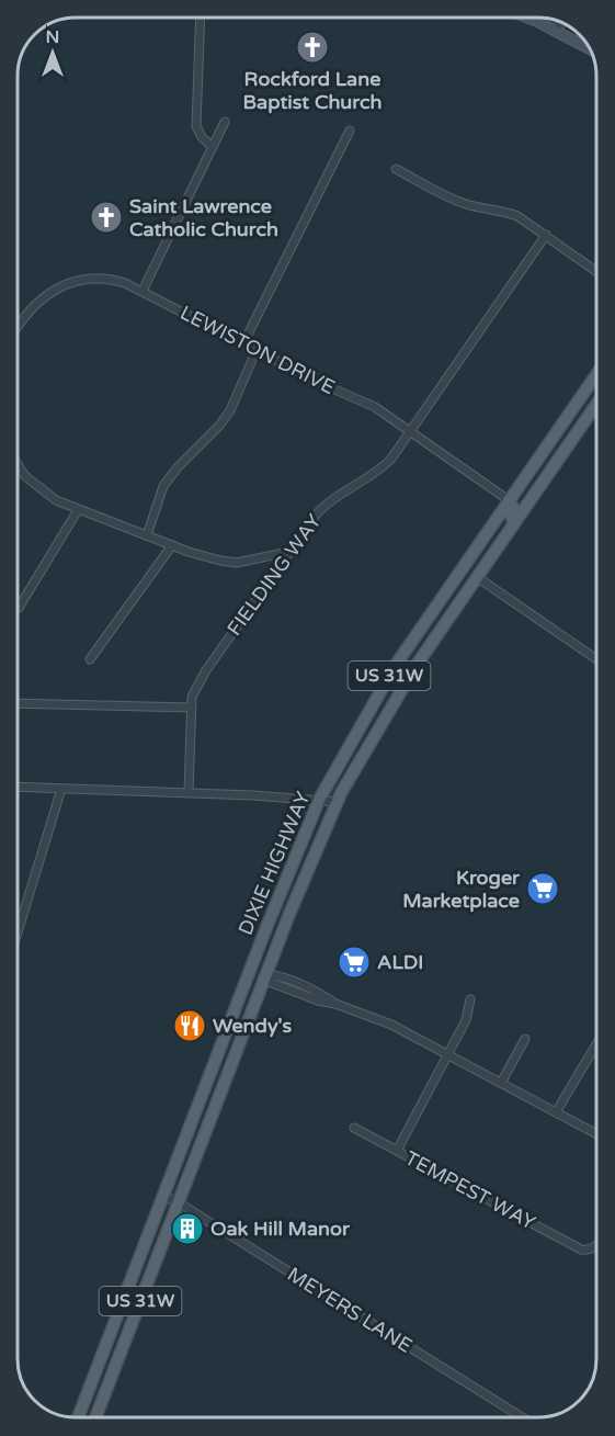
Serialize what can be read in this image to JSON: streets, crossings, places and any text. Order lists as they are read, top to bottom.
{
  "streets": {
    "main road": ["US 31W", "DIXIE HIGHWAY"],
    "street": [
      "LEWISTON DRIVE",
      "FIELDING WAY",
      "TEMPEST WAY",
      "MEYERS LANE"
    ]
  },
  "crossings": [
    ["LEWISTON DRIVE", "FIELDING WAY"],
    ["LEWISTON DRIVE", "DIXIE HIGHWAY"],
    ["DIXIE HIGHWAY", "MEYERS LANE"]
  ],
  "places": {
    "church": ["Rockford Lane Baptist Church", "Saint Lawrence Catholic Church"],
    "supermarket": ["Kroger Marketplace", "ALDI"],
    "restaurant": ["Wendy's"],
    "building": ["Oak Hill Manor"]
  },
  "north": "top"
}
